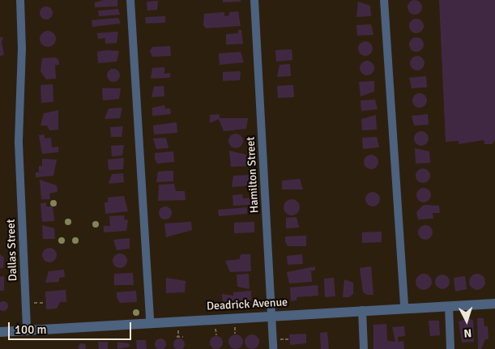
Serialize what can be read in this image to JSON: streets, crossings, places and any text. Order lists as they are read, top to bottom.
{
  "streets": {
    "street": ["Hamilton Street", "Dallas Street", "Deadrick Avenue"]
  },
  "crossings": [
    ["Hamilton Street", "Deadrick Avenue"],
    ["Dallas Street", "Deadrick Avenue"]
  ],
  "scale_bar": "100 m",
  "north": "bottom"
}
